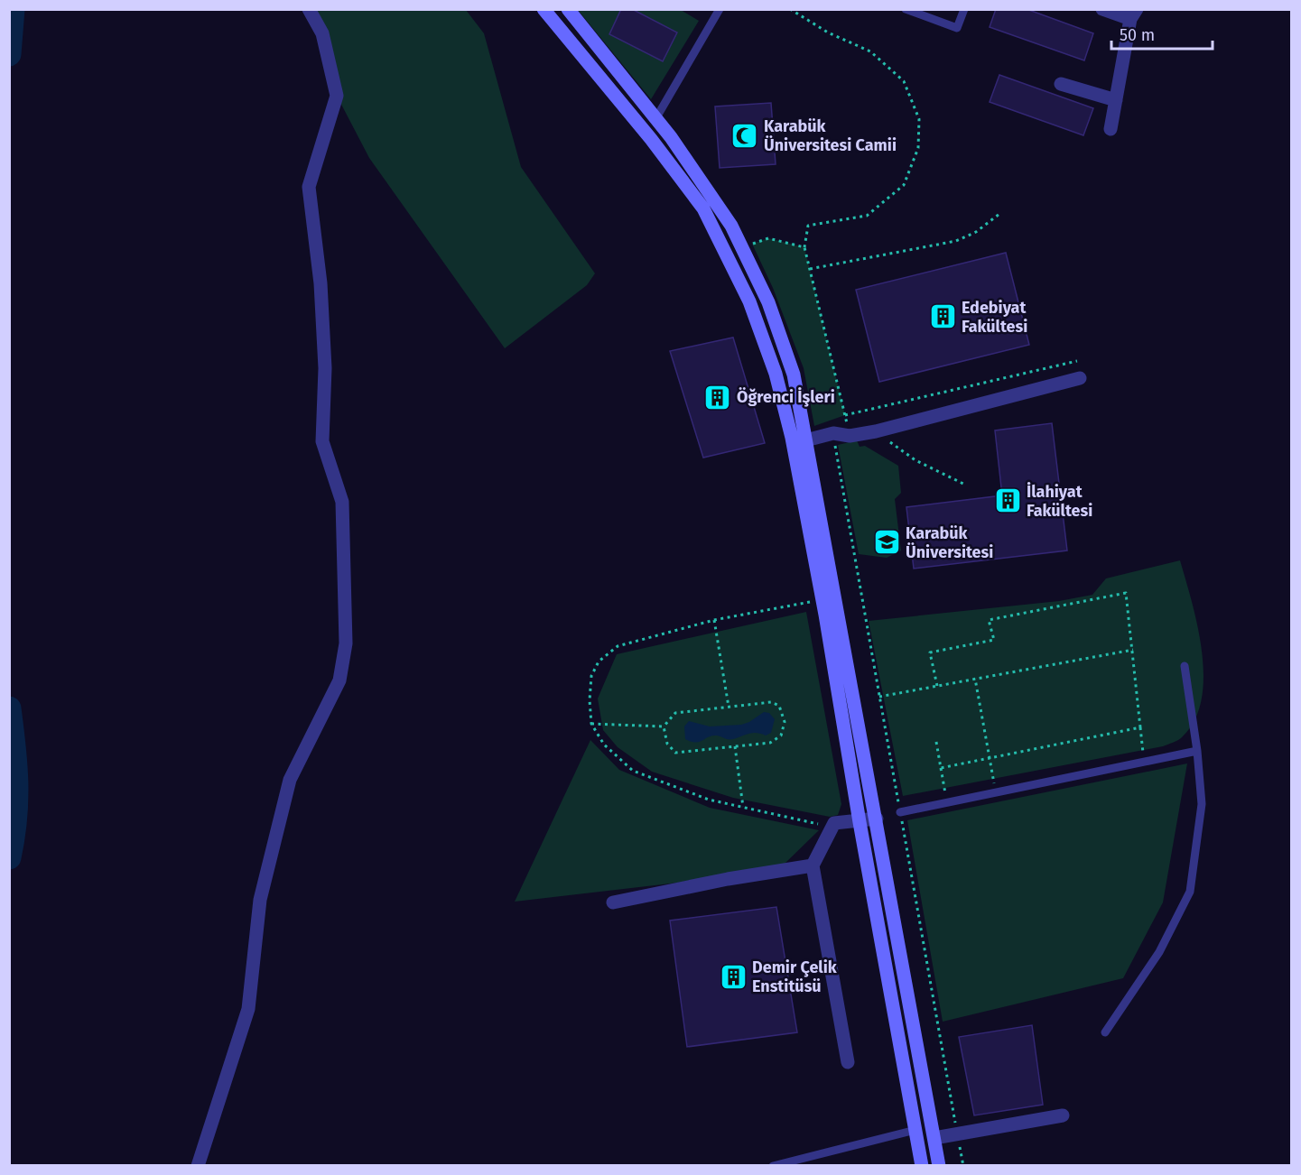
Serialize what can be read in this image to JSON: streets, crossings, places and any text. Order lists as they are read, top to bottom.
{
  "places": {
    "mosque": ["Karabük Üniversitesi Camii"],
    "building": [
      "Edebiyat Fakültesi",
      "Öğrenci İşleri",
      "İlahiyat Fakültesi",
      "Demir Çelik Enstitüsü"
    ],
    "school or university": ["Karabük Üniversitesi"]
  },
  "scale_bar": "50 m"
}
